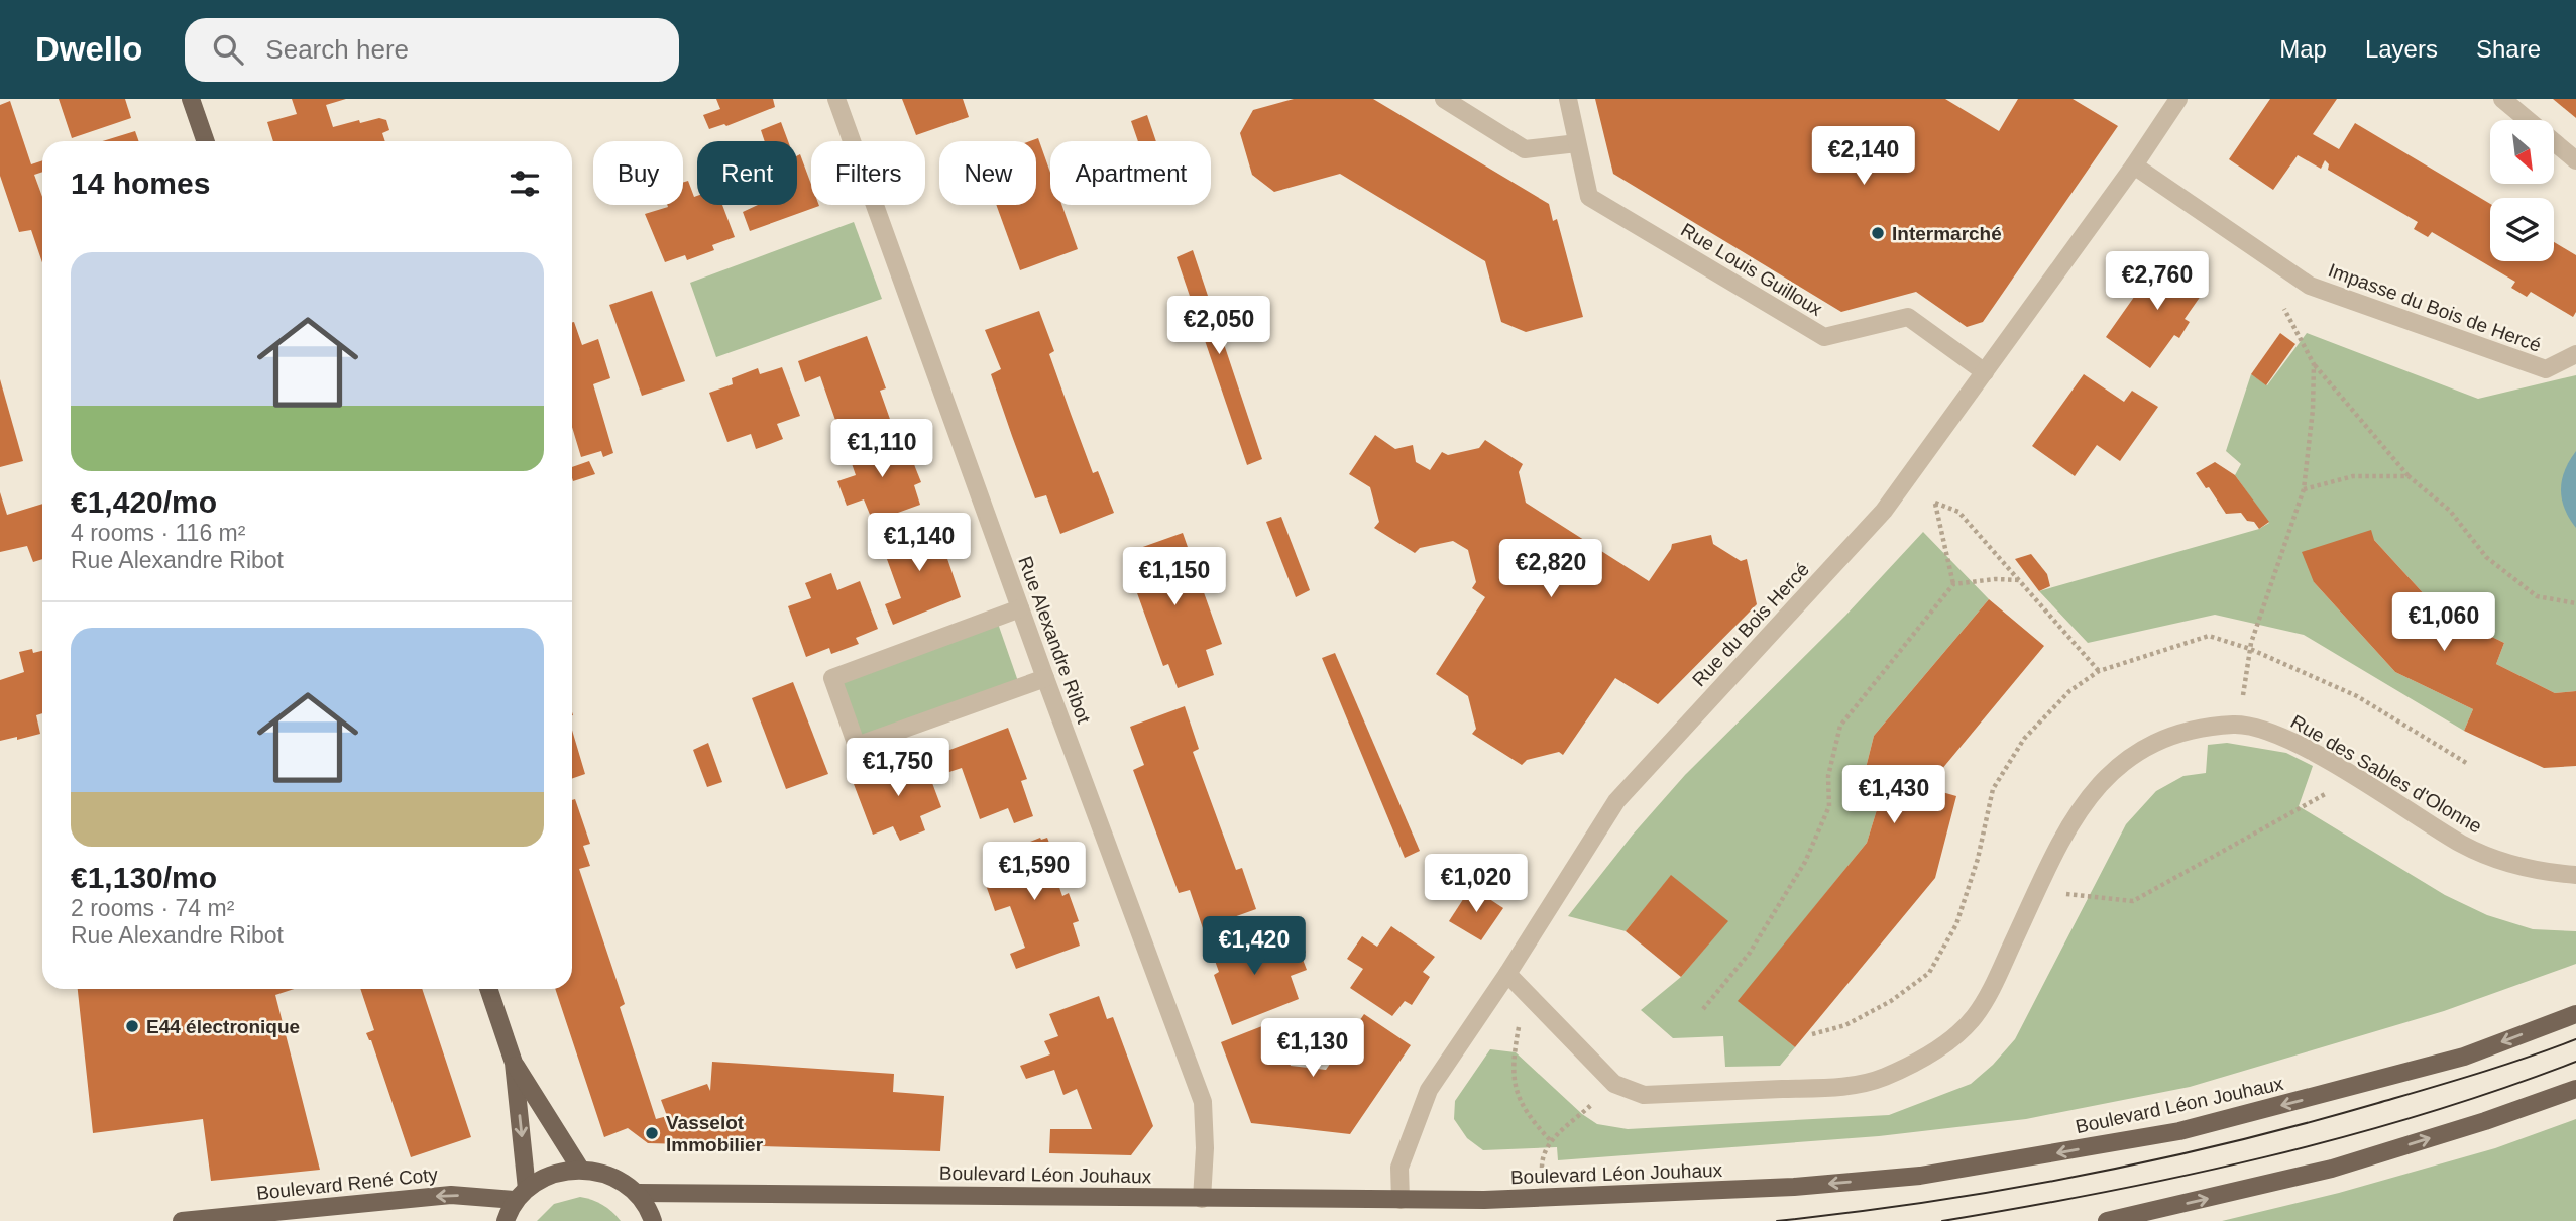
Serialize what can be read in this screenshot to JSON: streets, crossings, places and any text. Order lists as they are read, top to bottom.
{
  "streets": {
    "main road": ["Boulevard Léon Jouhaux", "Boulevard René Coty"],
    "street": [
      "Rue Louis Guilloux",
      "Impasse du Bois de Hercé",
      "Rue du Bois Hercé",
      "Rue Alexandre Ribot",
      "Rue des Sables d'Olonne"
    ]
  },
  "crossings": [
    ["Rue Louis Guilloux", "Rue du Bois Hercé"],
    ["Impasse du Bois de Hercé", "Rue du Bois Hercé"],
    ["Rue du Bois Hercé", "Rue des Sables d'Olonne"],
    ["Rue du Bois Hercé", "Boulevard Léon Jouhaux"],
    ["Rue Alexandre Ribot", "Boulevard Léon Jouhaux"]
  ],
  "one_way": ["Boulevard René Coty"],
  "places": ["Intermarché", "E44 électronique", "Vasselot Immobilier"],
  "north": "bottom right",
  "page": {
    "header": "Dwello",
    "search": "Search here",
    "nav": ["Map", "Layers", "Share"],
    "price": [
      "€2,140",
      "€2,760",
      "€2,050",
      "€1,110",
      "€1,140",
      "€2,820",
      "€1,150",
      "€1,060",
      "€1,750",
      "€1,430",
      "€1,590",
      "€1,020",
      "€1,420",
      "€1,130"
    ],
    "chip": [
      "Buy",
      "Rent",
      "Filters",
      "New",
      "Apartment"
    ],
    "heading": "14 homes",
    "list": [
      {
        "name": "€1,420/mo",
        "note": "4 rooms · 116 m² · Rue Alexandre Ribot"
      },
      {
        "name": "€1,130/mo",
        "note": "2 rooms · 74 m² · Rue Alexandre Ribot"
      }
    ]
  }
}
